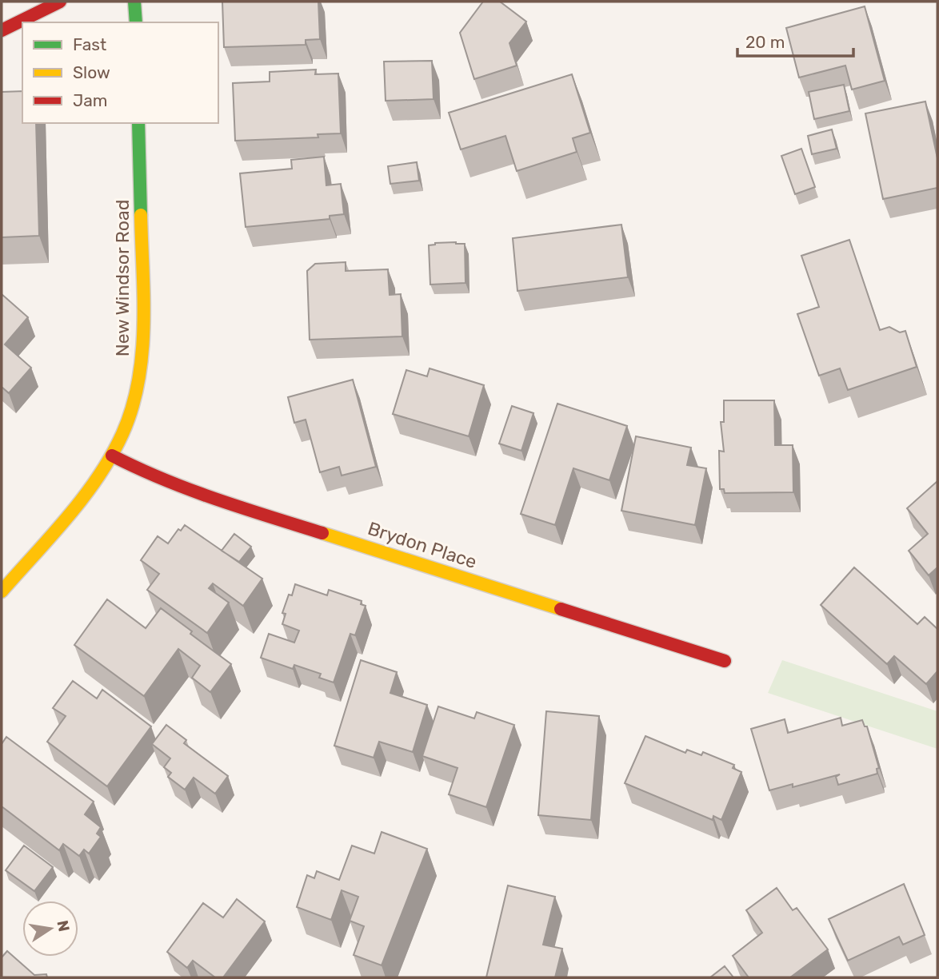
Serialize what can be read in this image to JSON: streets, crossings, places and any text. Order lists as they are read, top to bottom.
{
  "streets": {
    "street": ["New Windsor Road", "Brydon Place"]
  },
  "crossings": [
    ["New Windsor Road", "Brydon Place"]
  ],
  "legend": ["Fast", "Slow", "Jam"],
  "scale_bar": "20 m",
  "north": "right"
}
